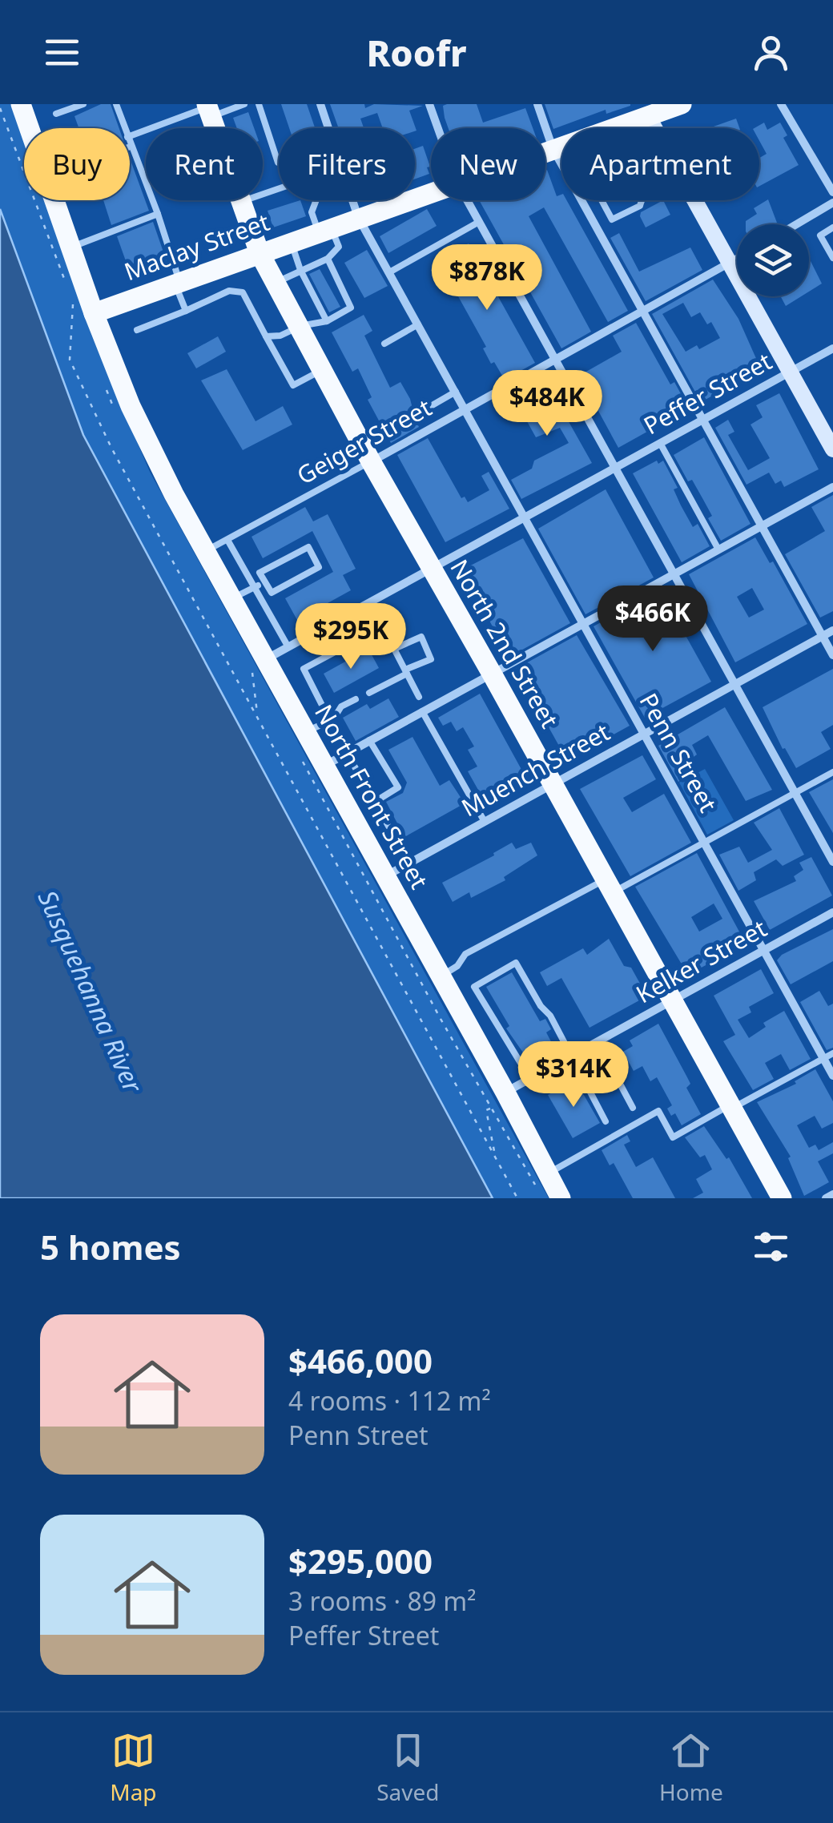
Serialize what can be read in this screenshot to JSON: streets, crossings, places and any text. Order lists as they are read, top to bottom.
{
  "streets": {
    "main road": ["Maclay Street", "North 2nd Street", "North Front Street"],
    "street": [
      "Peffer Street",
      "Geiger Street",
      "Penn Street",
      "Muench Street",
      "Kelker Street"
    ]
  },
  "crossings": [
    ["Maclay Street", "North 2nd Street"],
    ["Maclay Street", "Penn Street"],
    ["Maclay Street", "North Front Street"],
    ["Peffer Street", "North 2nd Street"],
    ["Peffer Street", "Penn Street"],
    ["Peffer Street", "North Front Street"],
    ["Geiger Street", "North 2nd Street"],
    ["Geiger Street", "Penn Street"],
    ["Geiger Street", "North Front Street"],
    ["North 2nd Street", "Muench Street"],
    ["North 2nd Street", "Kelker Street"],
    ["Penn Street", "Muench Street"],
    ["Penn Street", "Kelker Street"],
    ["Muench Street", "North Front Street"],
    ["North Front Street", "Kelker Street"]
  ],
  "water": ["Susquehanna River"],
  "page": {
    "header": "Roofr",
    "chip": [
      "Buy",
      "Rent",
      "Filters",
      "New",
      "Apartment"
    ],
    "price": [
      "$878K",
      "$484K",
      "$466K",
      "$295K",
      "$314K"
    ],
    "heading": "5 homes",
    "list": [
      {
        "name": "$466,000",
        "note": "4 rooms · 112 m² · Penn Street"
      },
      {
        "name": "$295,000",
        "note": "3 rooms · 89 m² · Peffer Street"
      }
    ],
    "tabs": ["Map", "Saved", "Home"]
  }
}
